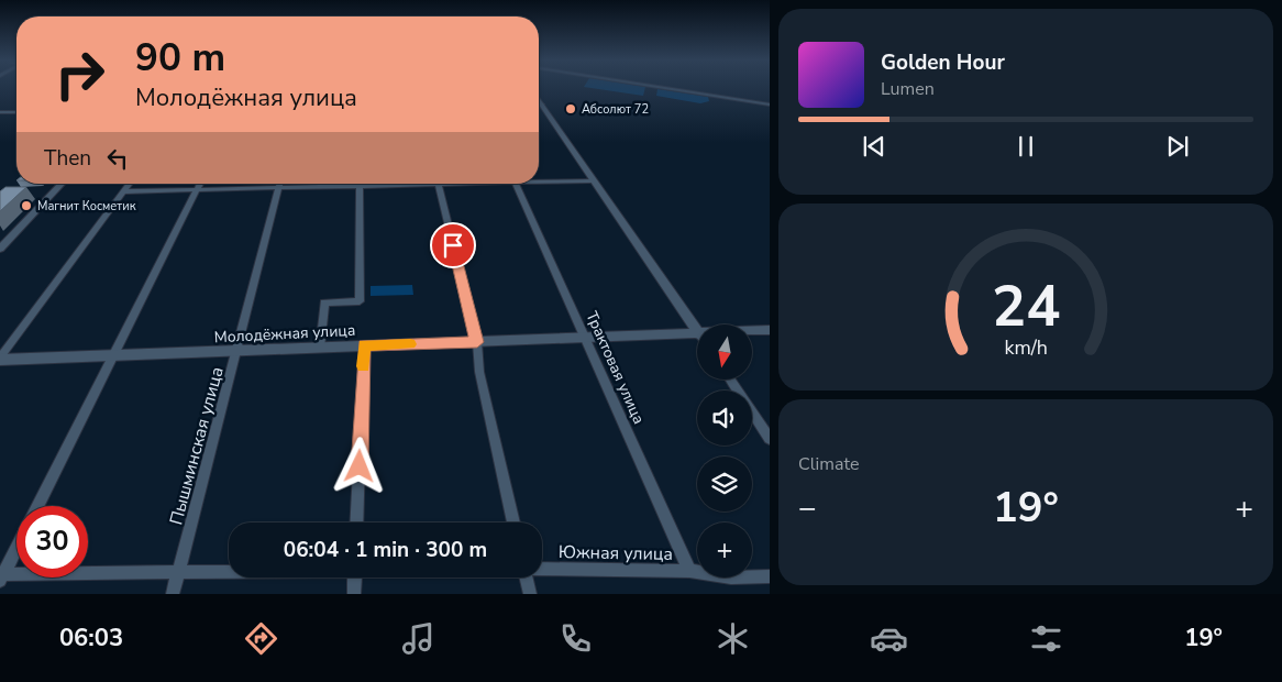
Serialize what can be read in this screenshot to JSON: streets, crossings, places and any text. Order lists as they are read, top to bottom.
{
  "streets": {
    "street": [
      "Молодёжная улица",
      "Трактовая улица",
      "Пышминская улица",
      "Южная улица"
    ]
  },
  "crossings": [
    ["Молодёжная улица", "Трактовая улица"],
    ["Молодёжная улица", "Пышминская улица"],
    ["Трактовая улица", "Южная улица"],
    ["Пышминская улица", "Южная улица"]
  ],
  "places": ["Абсолют 72", "Магнит Косметик"],
  "north": "bottom",
  "page": {
    "turn": ["90 m", "Молодёжная улица"],
    "song": ["Golden Hour", "Lumen"],
    "then": "Then",
    "map_buttons": "+",
    "tile": "Climate",
    "heat": ["−", "19°", "+"],
    "limit": "30",
    "trip": "06:04 · 1 min · 300 m",
    "tabs": ["06:03", "19°"],
    "gauge": ["24", "km/h"]
  }
}
